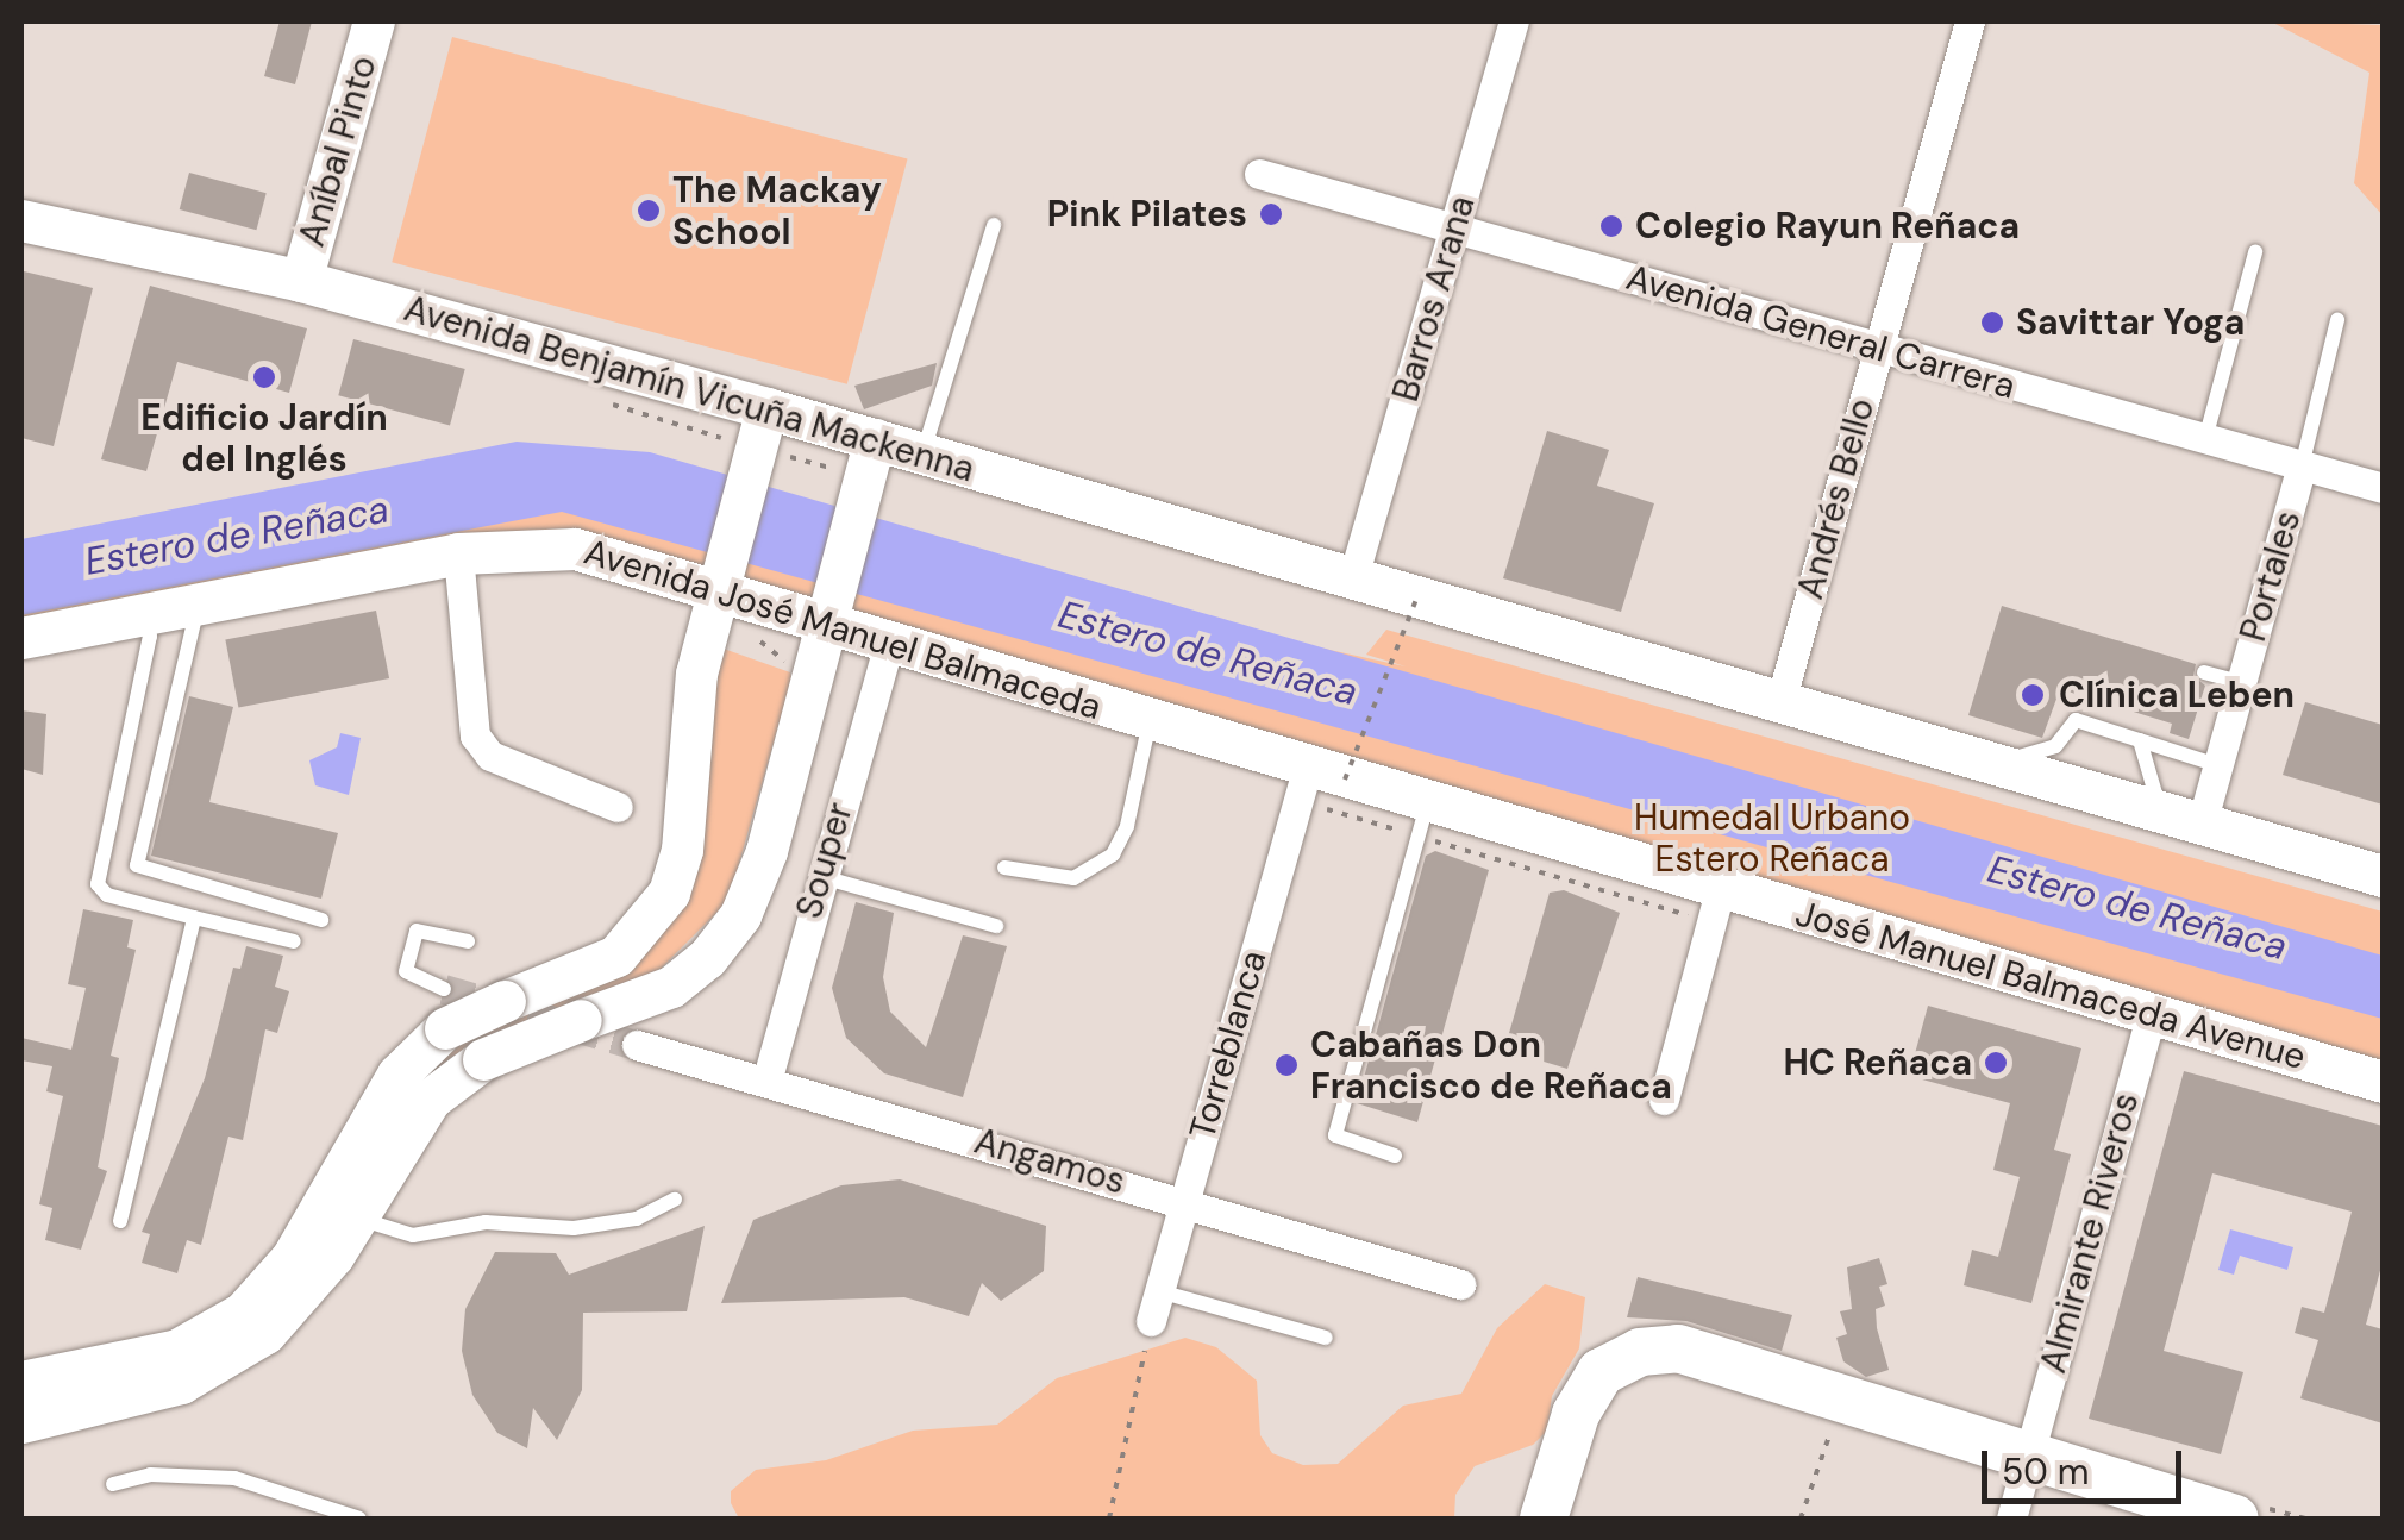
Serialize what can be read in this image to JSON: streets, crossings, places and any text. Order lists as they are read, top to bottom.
{
  "streets": {
    "main road": [
      "Aníbal Pinto",
      "Avenida Benjamín Vicuña Mackenna",
      "Avenida José Manuel Balmaceda",
      "José Manuel Balmaceda Avenue"
    ],
    "street": [
      "Barros Arana",
      "Avenida General Carrera",
      "Andrés Bello",
      "Portales",
      "Souper",
      "Torreblanca",
      "Angamos",
      "Almirante Riveros"
    ]
  },
  "crossings": [
    ["Aníbal Pinto", "Avenida Benjamín Vicuña Mackenna"],
    ["Barros Arana", "Avenida General Carrera"],
    ["Barros Arana", "Avenida Benjamín Vicuña Mackenna"],
    ["Avenida General Carrera", "Andrés Bello"],
    ["Avenida General Carrera", "Portales"],
    ["Avenida Benjamín Vicuña Mackenna", "Andrés Bello"],
    ["Avenida José Manuel Balmaceda", "Souper"],
    ["Avenida José Manuel Balmaceda", "José Manuel Balmaceda Avenue"],
    ["Avenida José Manuel Balmaceda", "Torreblanca"],
    ["Souper", "Angamos"],
    ["José Manuel Balmaceda Avenue", "Torreblanca"],
    ["José Manuel Balmaceda Avenue", "Almirante Riveros"],
    ["Torreblanca", "Angamos"]
  ],
  "water": ["Estero de Reñaca"],
  "parks": ["Humedal Urbano Estero Reñaca"],
  "places": [
    "The Mackay School",
    "Pink Pilates",
    "Colegio Rayun Reñaca",
    "Savittar Yoga",
    "Edificio Jardín del Inglés",
    "Clínica Leben",
    "HC Reñaca",
    "Cabañas Don Francisco de Reñaca"
  ],
  "scale_bar": "50 m"
}
